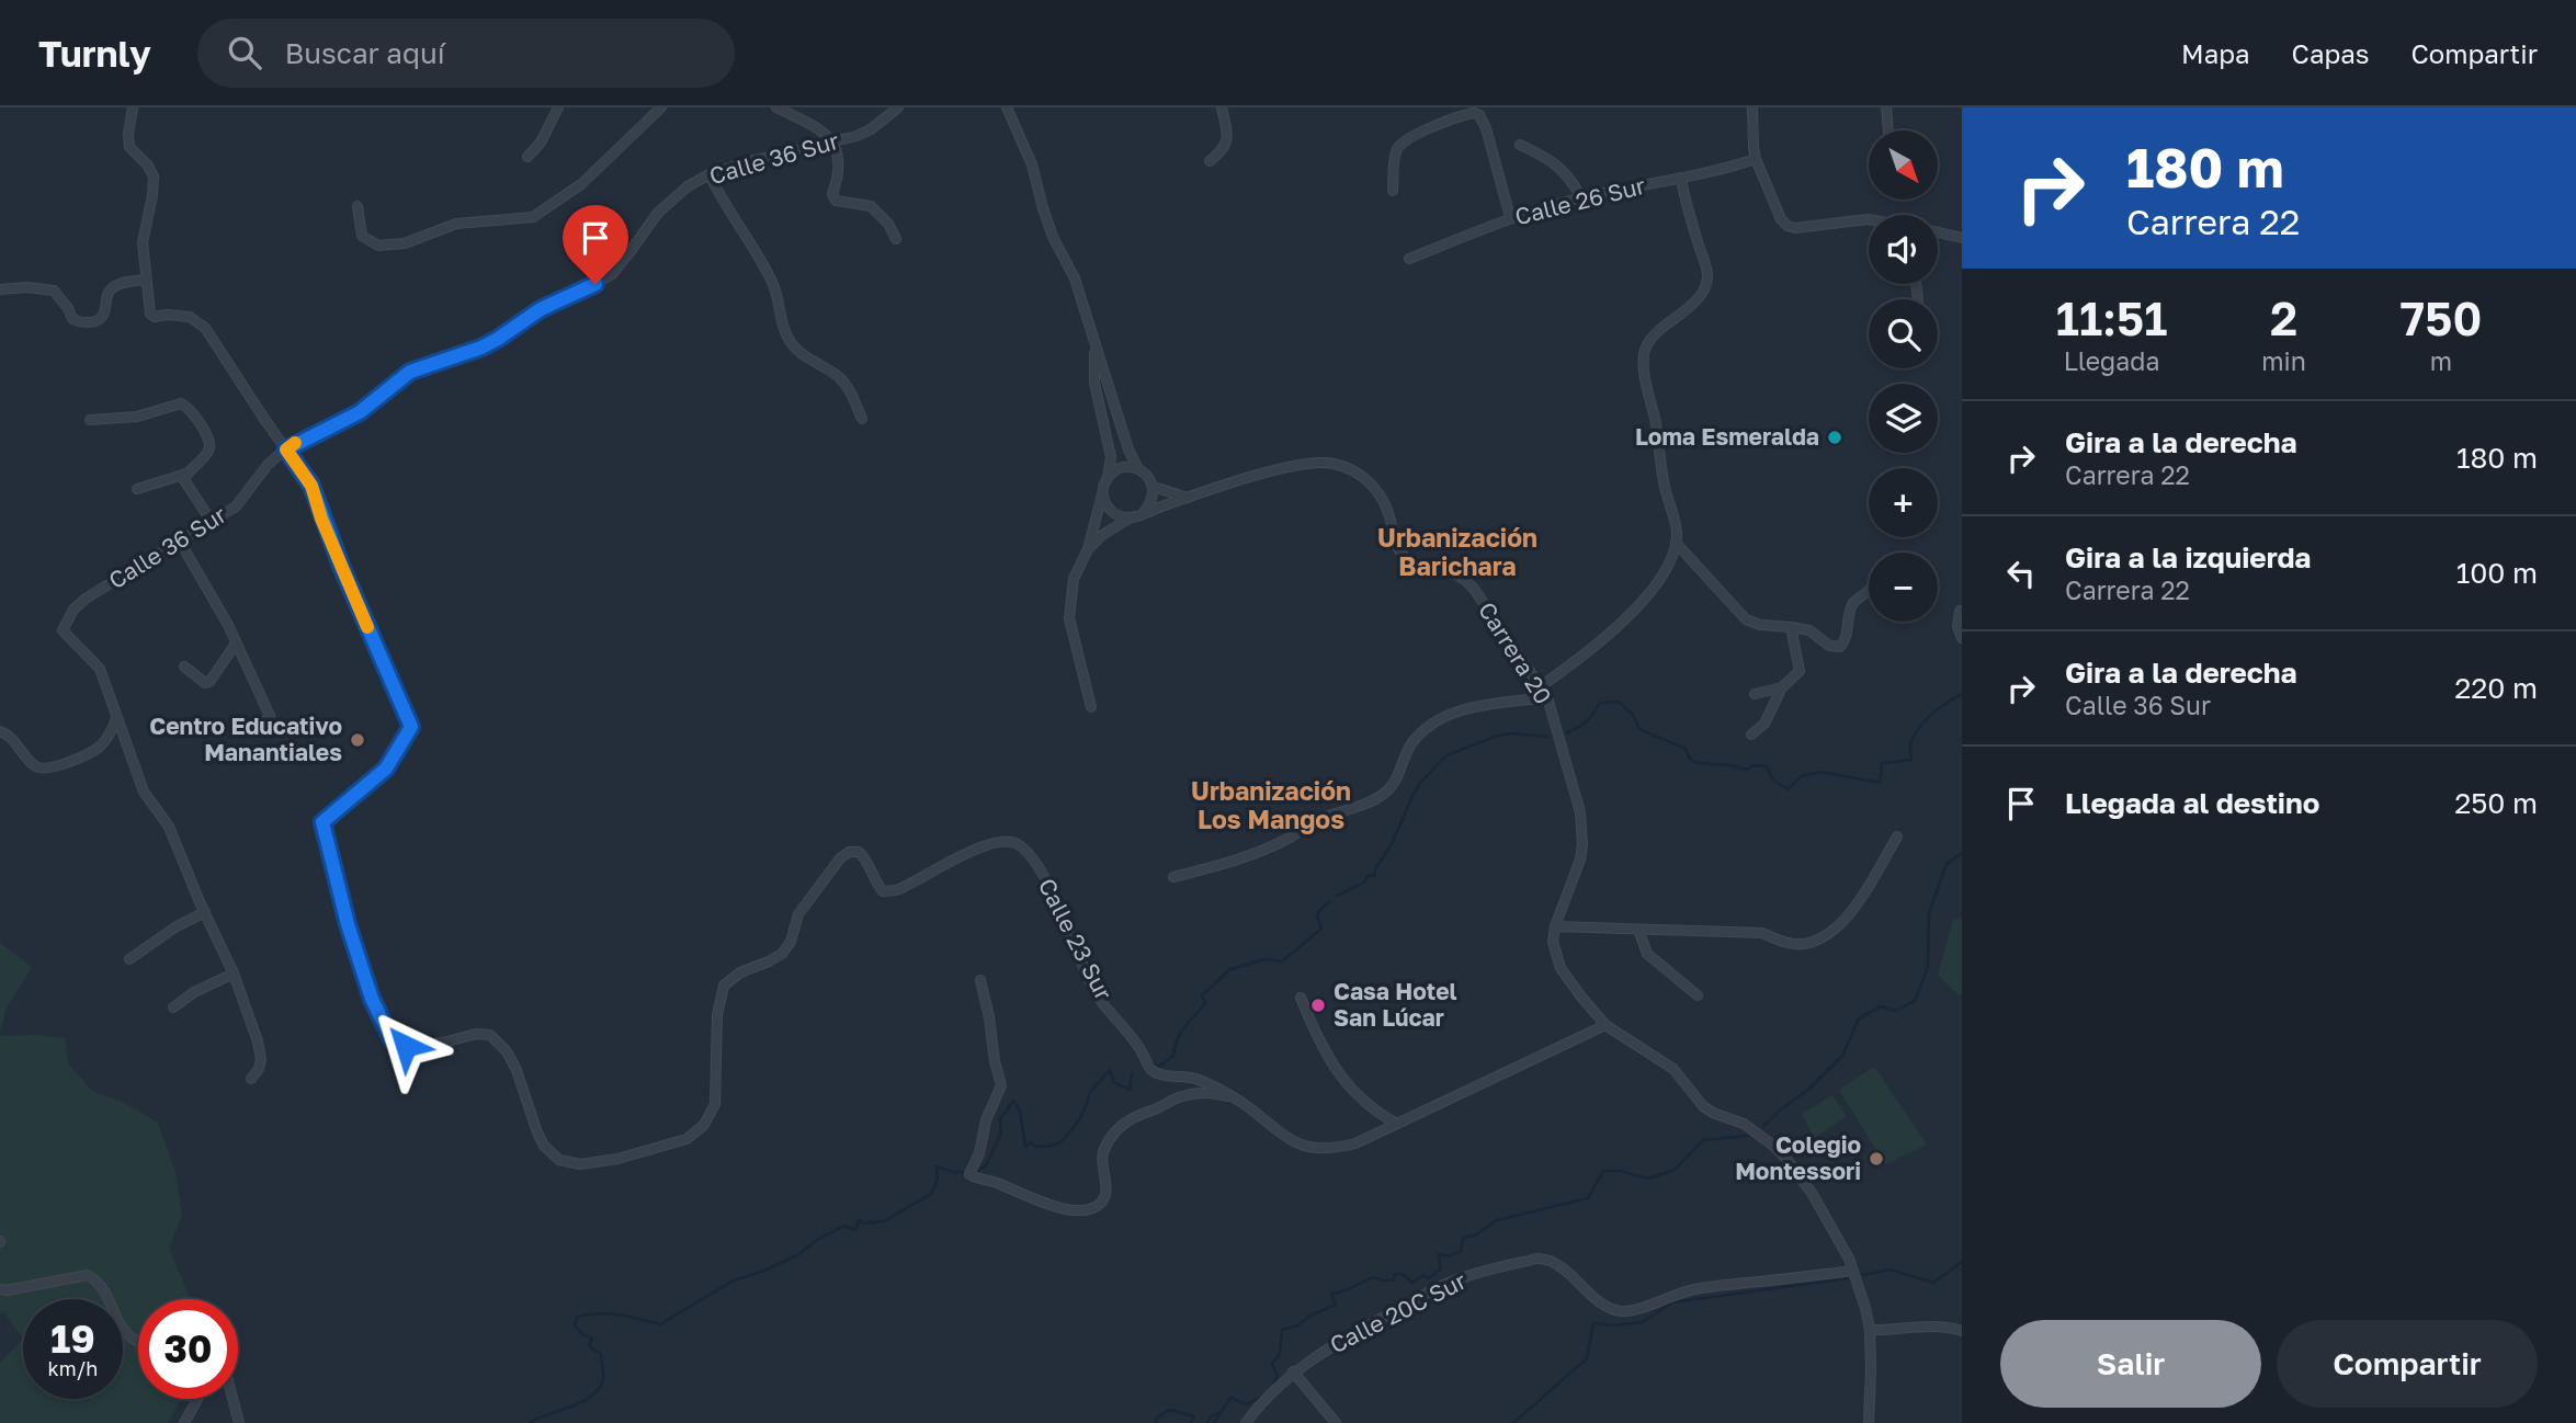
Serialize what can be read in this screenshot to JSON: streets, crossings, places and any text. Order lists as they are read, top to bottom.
{
  "streets": {
    "street": [
      "Calle 36 Sur",
      "Calle 26 Sur",
      "Carrera 20",
      "Calle 23 Sur",
      "Calle 20C Sur"
    ]
  },
  "crossings": [
    ["Calle 36 Sur", "Calle 23 Sur"],
    ["Carrera 20", "Calle 23 Sur"],
    ["Carrera 20", "Calle 20C Sur"]
  ],
  "districts": ["Urbanización Barichara", "Urbanización Los Mangos"],
  "places": [
    "Loma Esmeralda",
    "Centro Educativo Manantiales",
    "Casa Hotel San Lúcar",
    "Colegio Montessori"
  ],
  "north": "bottom right",
  "page": {
    "header": "Turnly",
    "search": "Buscar aquí",
    "nav": ["Mapa", "Capas", "Compartir"],
    "turn": ["180 m", "Carrera 22"],
    "map_buttons": ["+", "−"],
    "eta": [
      "11:51",
      "Llegada",
      "2",
      "min",
      "750",
      "m"
    ],
    "list": [
      {
        "name": "Gira a la derecha",
        "note": "Carrera 22",
        "value": "180 m"
      },
      {
        "name": "Gira a la izquierda",
        "note": "Carrera 22",
        "value": "100 m"
      },
      {
        "name": "Gira a la derecha",
        "note": "Calle 36 Sur",
        "value": "220 m"
      },
      {
        "name": "Llegada al destino",
        "value": "250 m"
      }
    ],
    "speed": "19 km/h",
    "limit": "30",
    "buttons": ["Salir", "Compartir"]
  }
}
